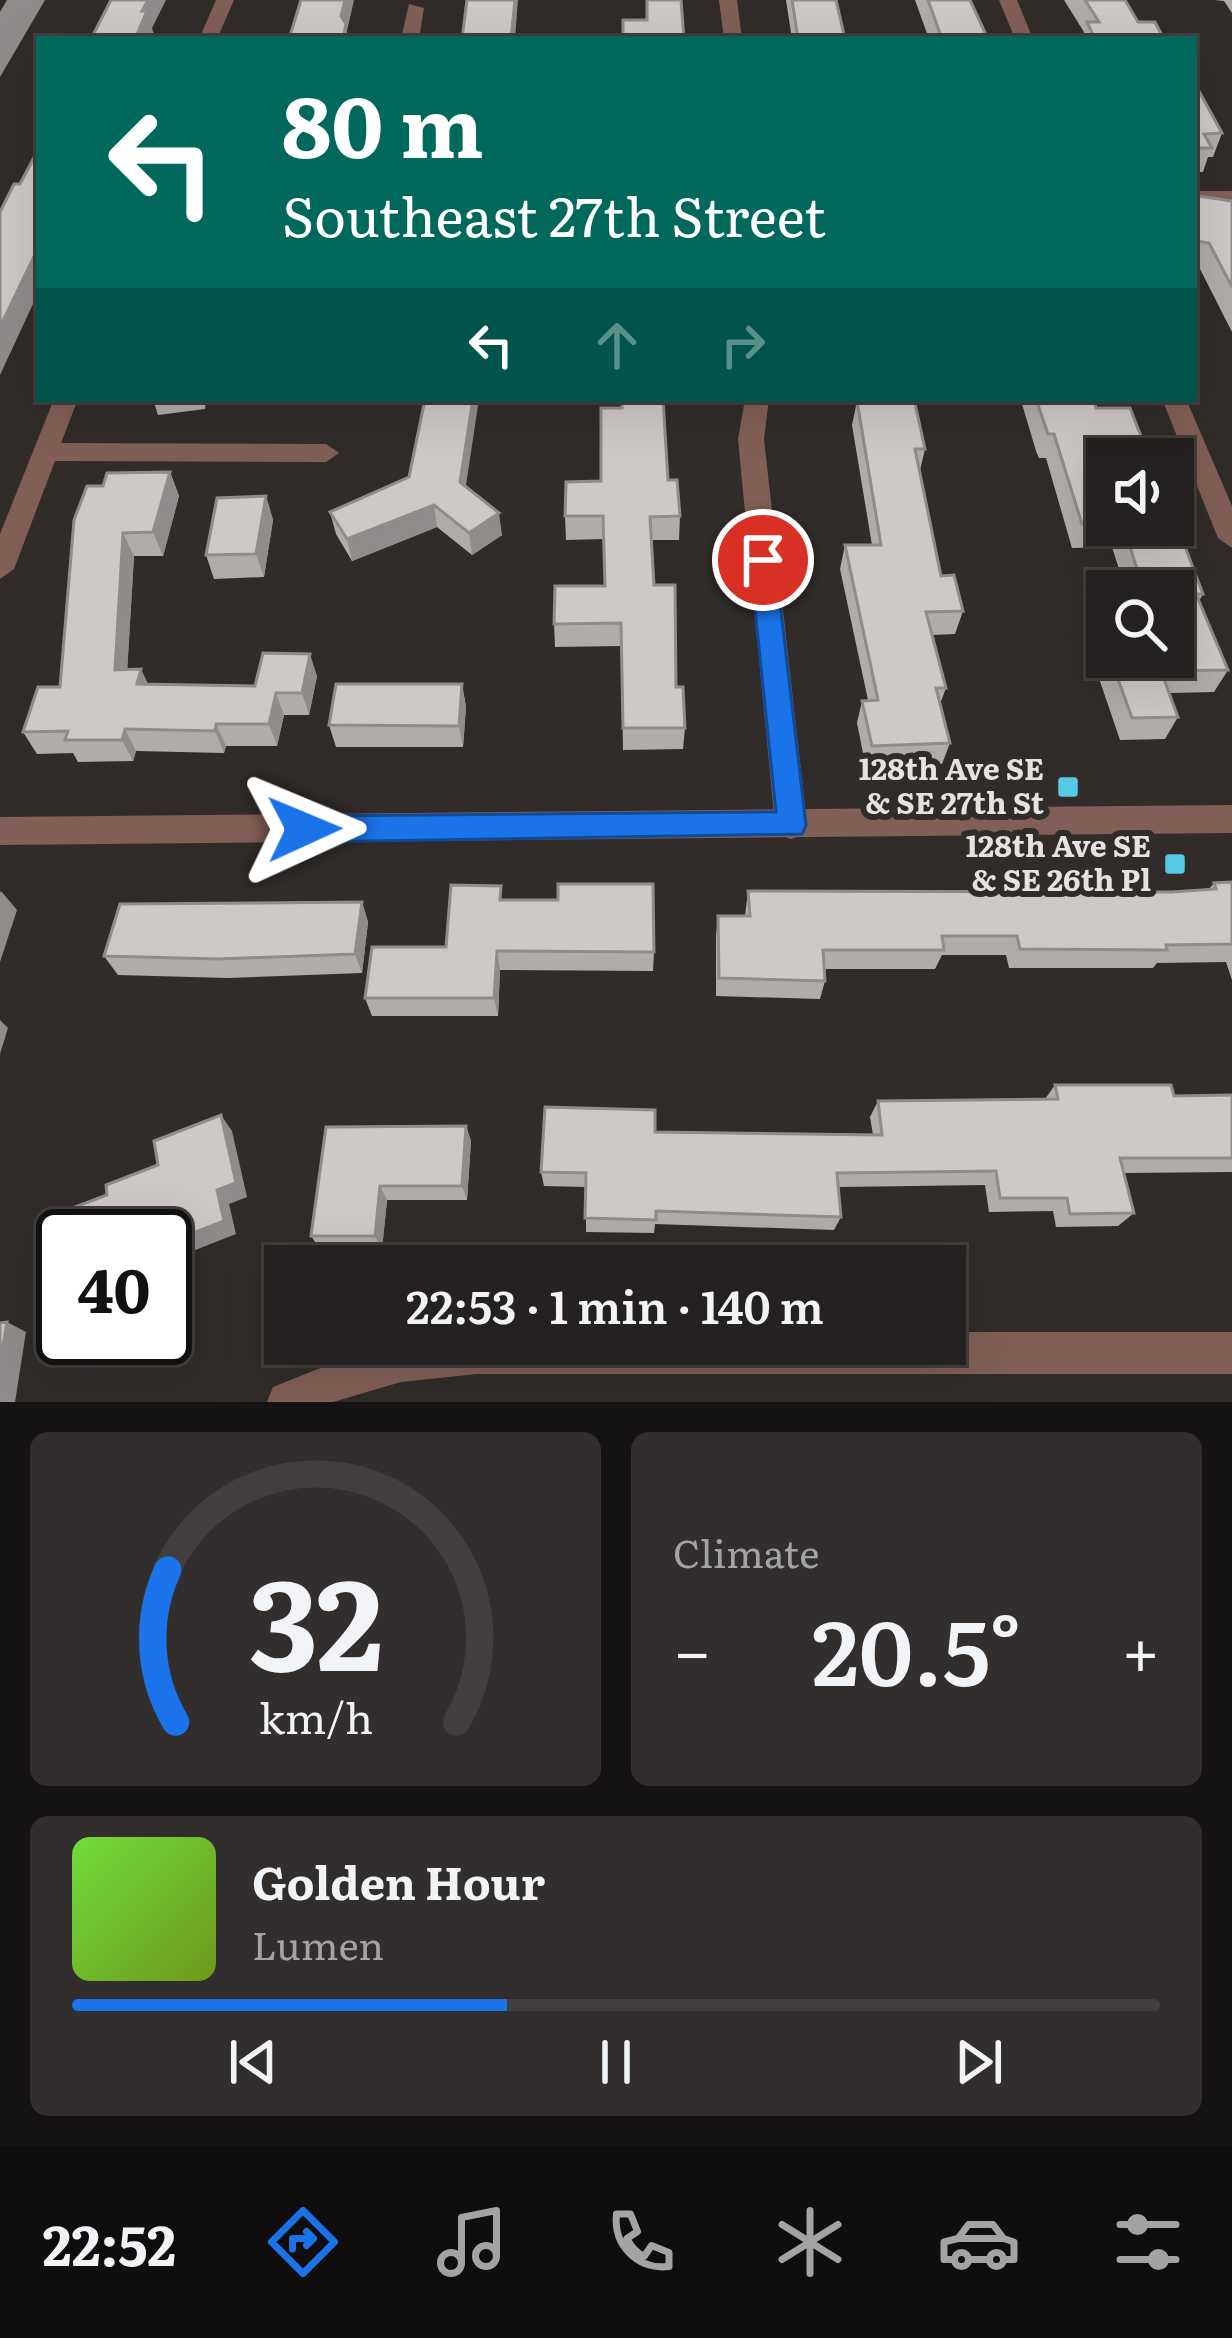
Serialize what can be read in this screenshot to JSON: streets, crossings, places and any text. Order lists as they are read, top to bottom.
{
  "places": {
    "transit": ["128th Ave SE & SE 27th St", "128th Ave SE & SE 26th Pl"]
  },
  "page": {
    "turn": ["80 m", "Southeast 27th Street"],
    "limit": "40",
    "trip": "22:53 · 1 min · 140 m",
    "tile": "Climate",
    "heat": ["−", "20.5°", "+"],
    "song": ["Golden Hour", "Lumen"],
    "tabs": "22:52",
    "gauge": ["32", "km/h"]
  }
}
